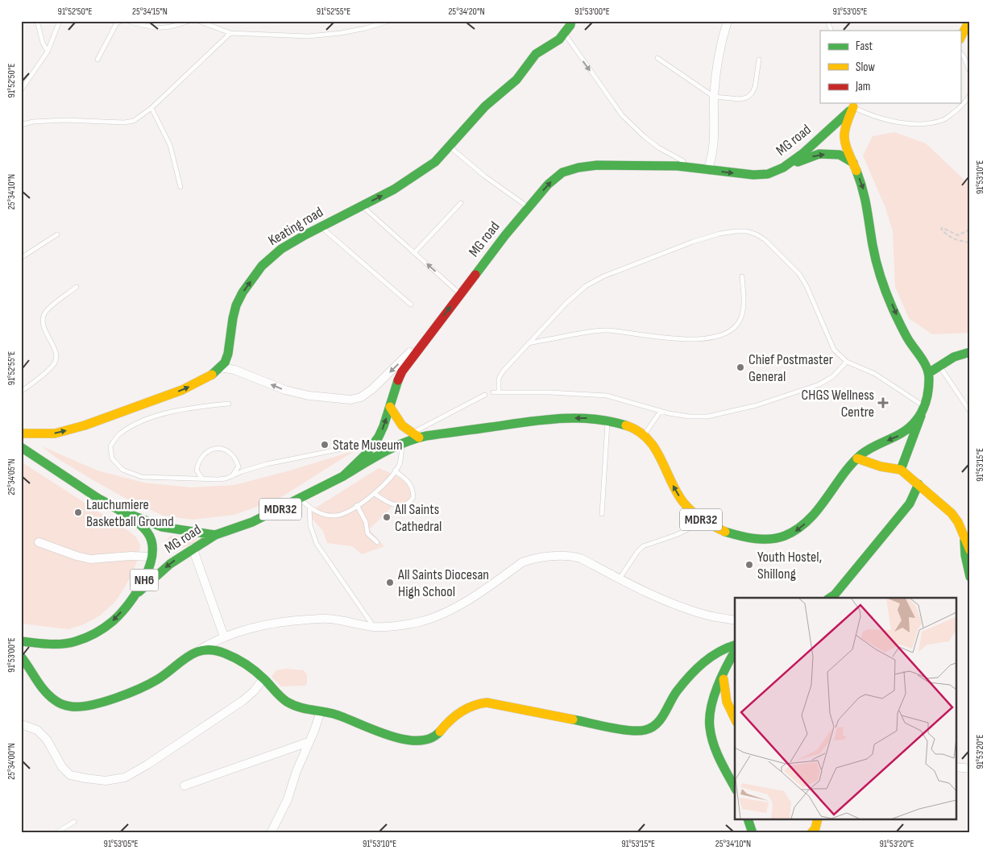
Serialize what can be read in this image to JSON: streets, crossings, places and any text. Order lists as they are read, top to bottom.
{
  "streets": {
    "main road": [
      "MG road",
      "Keating road",
      "MDR32",
      "NH6"
    ]
  },
  "crossings": [
    ["MG road", "MDR32"],
    ["MG road", "NH6"]
  ],
  "one_way": ["Keating road"],
  "places": {
    "other": [
      "Chief Postmaster General",
      "State Museum",
      "Lauchumiere Basketball Ground",
      "All Saints Cathedral",
      "Youth Hostel, Shillong",
      "All Saints Diocesan High School"
    ],
    "health": ["CHGS Wellness Centre"]
  },
  "legend": ["Fast", "Slow", "Jam"],
  "coordinates": [
    "91°52'50\"E",
    "25°34'15\"N",
    "91°52'55\"E",
    "25°34'20\"N",
    "91°53'00\"E",
    "91°53'05\"E",
    "91°53'10\"E",
    "25°34'10\"N",
    "91°53'15\"E",
    "25°34'05\"N",
    "91°53'20\"E",
    "25°34'00\"N"
  ]
}
